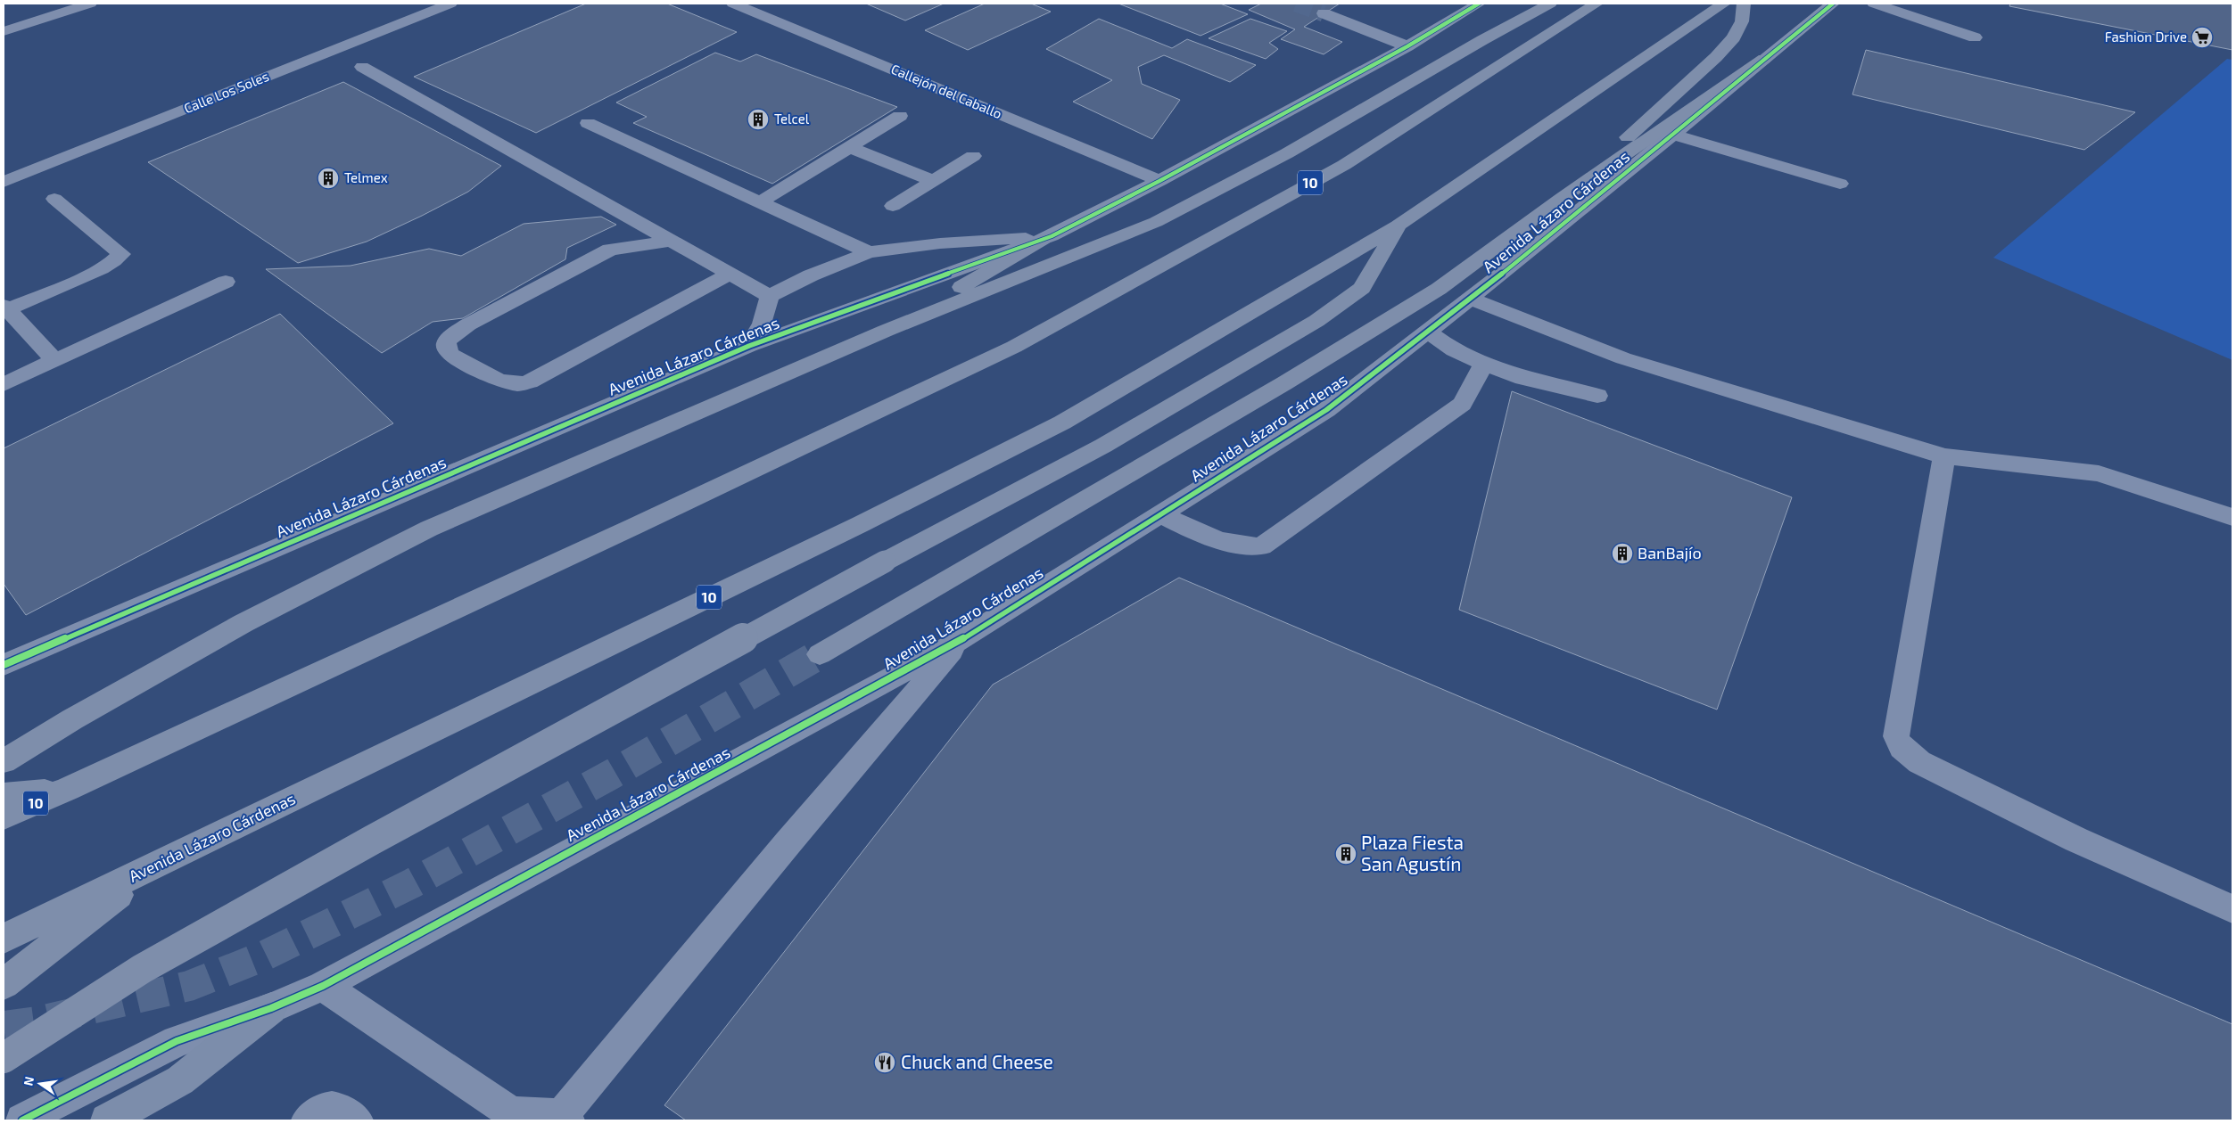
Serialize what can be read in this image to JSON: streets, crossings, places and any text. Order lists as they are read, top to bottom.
{
  "streets": {
    "highway": ["10", "Avenida Lázaro Cárdenas"],
    "street": ["Callejón del Caballo", "Calle Los Soles"]
  },
  "crossings": [
    ["Callejón del Caballo", "Avenida Lázaro Cárdenas"]
  ],
  "places": {
    "supermarket": ["Fashion Drive"],
    "building": [
      "Telcel",
      "Telmex",
      "BanBajío",
      "Plaza Fiesta San Agustín"
    ],
    "restaurant": ["Chuck and Cheese"]
  },
  "north": "left"
}
